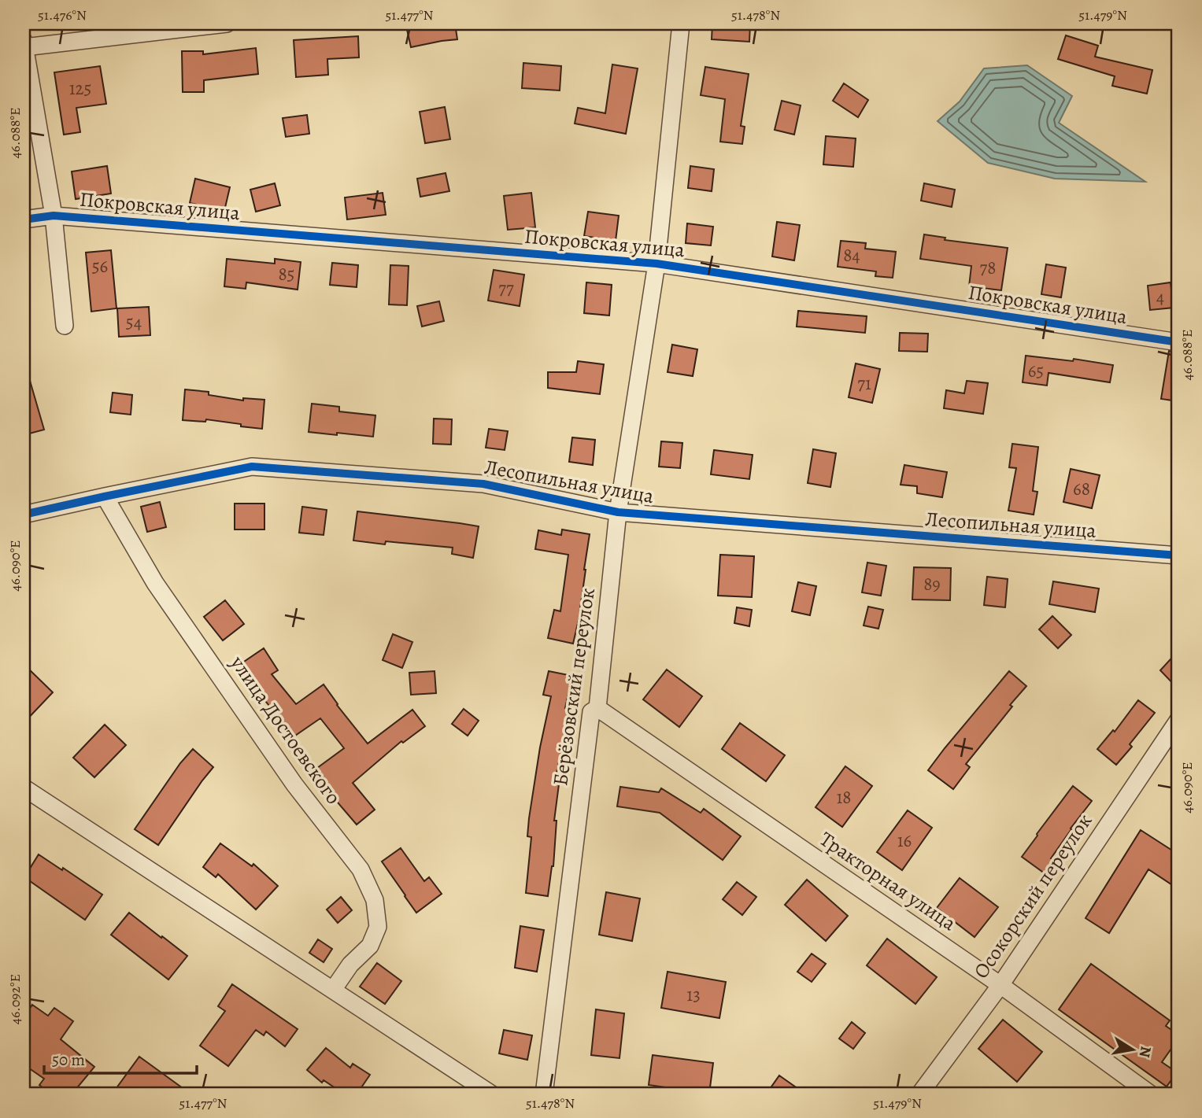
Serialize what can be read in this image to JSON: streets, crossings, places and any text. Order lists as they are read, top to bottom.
{
  "streets": {
    "street": [
      "Покровская улица",
      "Лесопильная улица",
      "Берёзовский переулок",
      "улица Достоевского",
      "Тракторная улица",
      "Осокорский переулок"
    ]
  },
  "crossings": [
    ["Покровская улица", "Берёзовский переулок"],
    ["Лесопильная улица", "Берёзовский переулок"],
    ["Лесопильная улица", "улица Достоевского"],
    ["Берёзовский переулок", "Тракторная улица"],
    ["Тракторная улица", "Осокорский переулок"]
  ],
  "house_numbers": [
    "125",
    "84",
    "56",
    "78",
    "85",
    "77",
    "4",
    "54",
    "65",
    "71",
    "68",
    "89",
    "18",
    "16",
    "13"
  ],
  "scale_bar": "50 m",
  "north": "right",
  "coordinates": [
    "51.476°N",
    "51.477°N",
    "51.478°N",
    "51.479°N",
    "46.088°E",
    "46.090°E",
    "46.092°E"
  ]
}
